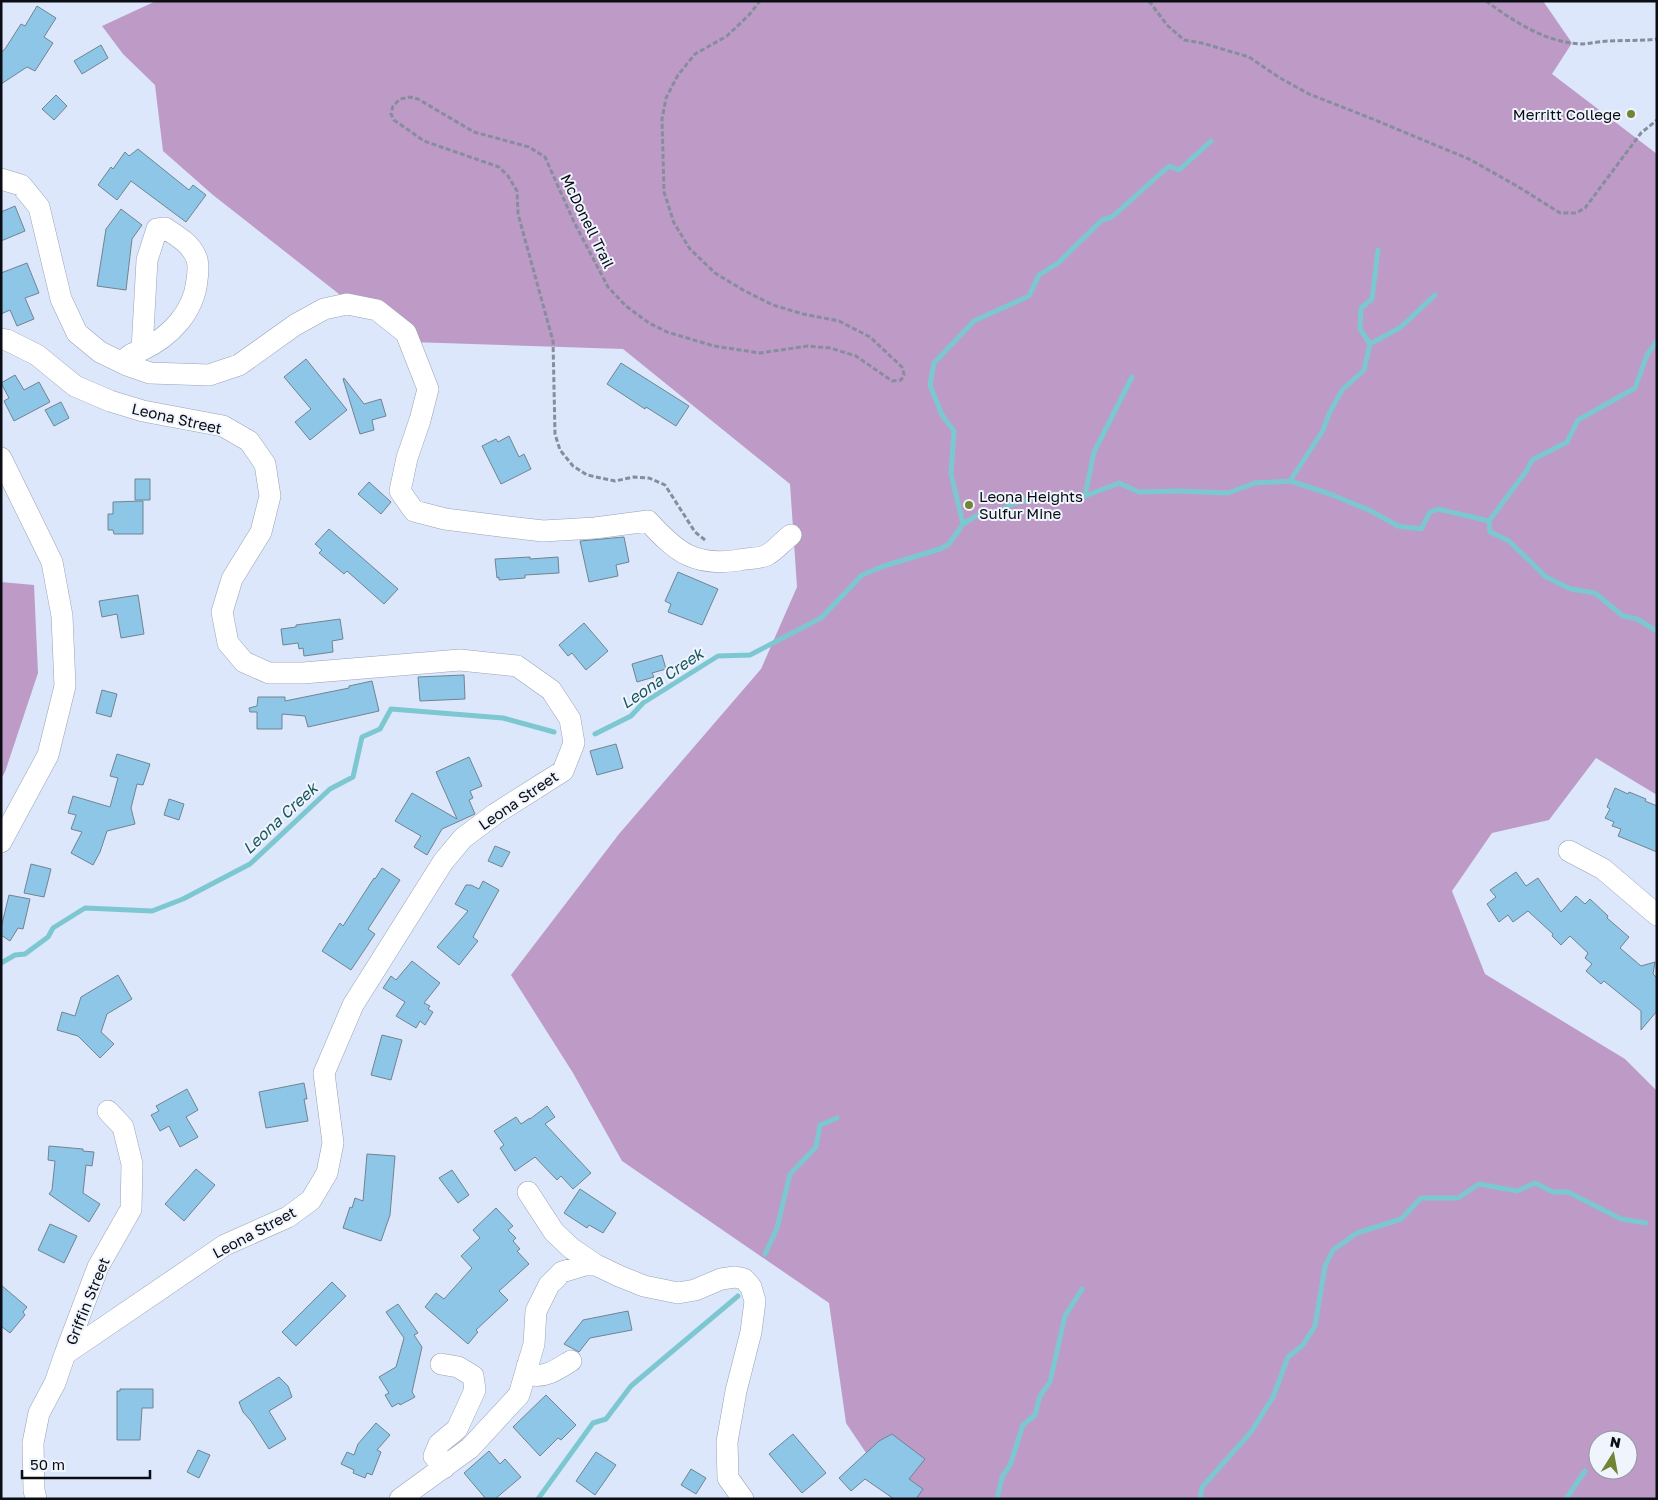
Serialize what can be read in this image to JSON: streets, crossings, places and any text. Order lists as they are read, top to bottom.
{
  "streets": {
    "street": ["Leona Street", "Griffin Street"],
    "path": ["McDonell Trail"]
  },
  "crossings": [
    ["Leona Street", "Griffin Street"]
  ],
  "water": ["Leona Creek"],
  "places": ["Merritt College", "Leona Heights Sulfur Mine"],
  "scale_bar": "50 m",
  "north": "top"
}
